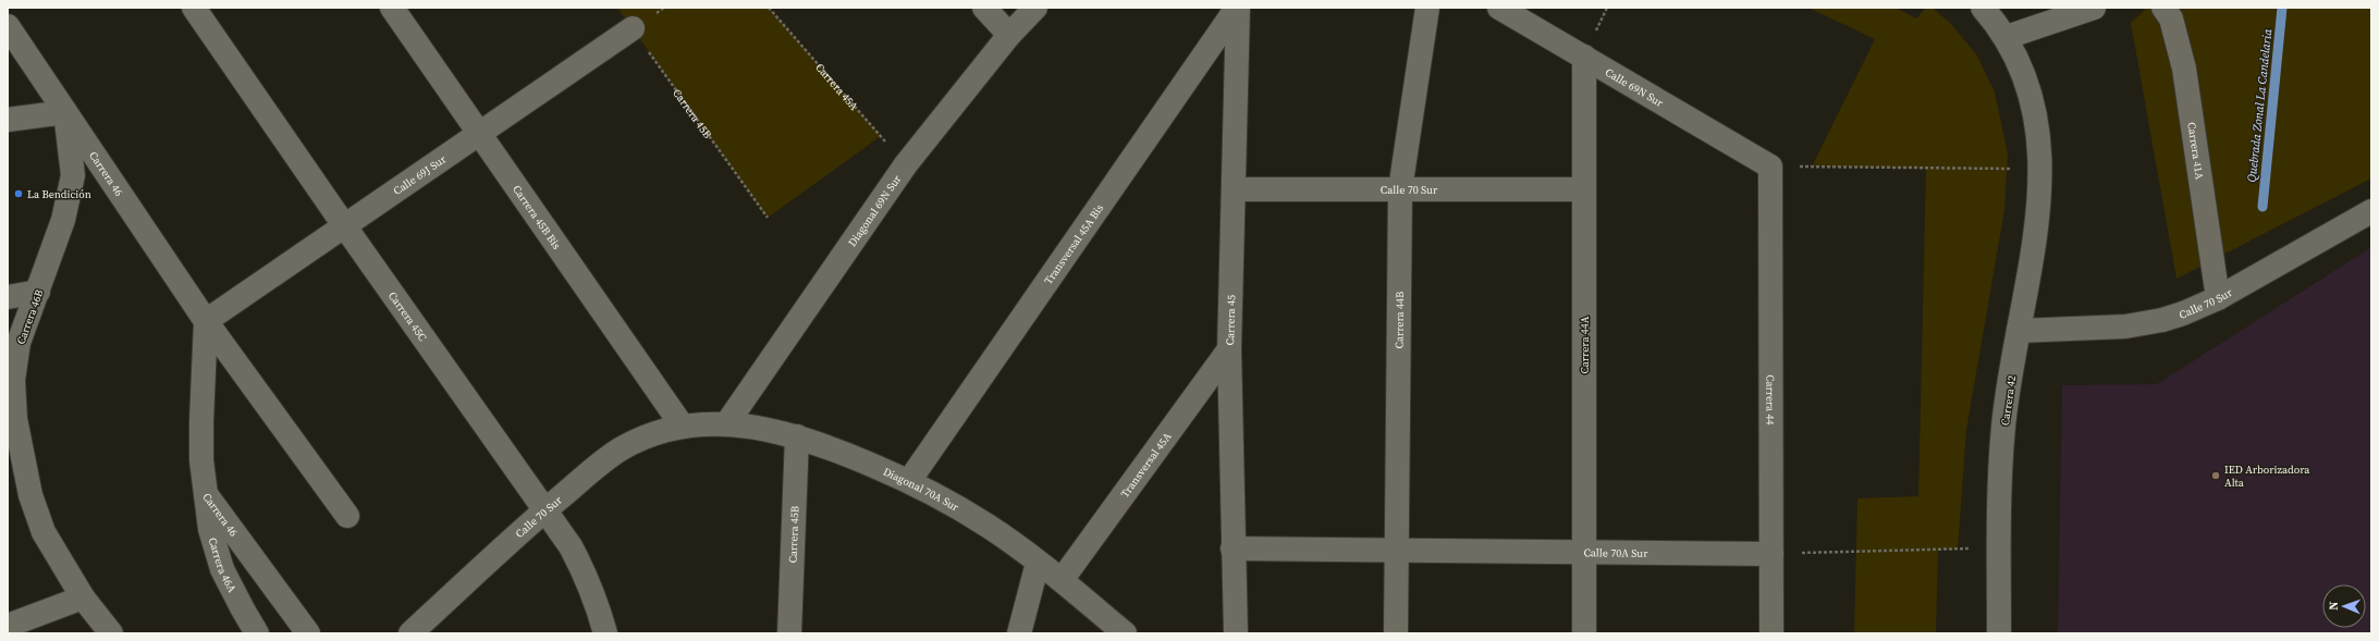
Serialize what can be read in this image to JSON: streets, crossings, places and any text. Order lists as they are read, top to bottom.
{
  "streets": {
    "street": [
      "Calle 69N Sur",
      "Carrera 45B",
      "Carrera 41A",
      "Carrera 46",
      "Calle 69J Sur",
      "Calle 70 Sur",
      "Diagonal 69N Sur",
      "Carrera 45B Bis",
      "Transversal 45A Bis",
      "Carrera 46B",
      "Carrera 45C",
      "Carrera 44B",
      "Carrera 45",
      "Carrera 44A",
      "Carrera 44",
      "Carrera 42",
      "Transversal 45A",
      "Diagonal 70A Sur",
      "Calle 70A Sur",
      "Carrera 46A"
    ],
    "path": ["Carrera 45A"]
  },
  "crossings": [
    ["Carrera 45A", "Diagonal 69N Sur"],
    ["Calle 69N Sur", "Carrera 44A"],
    ["Calle 69N Sur", "Carrera 44"],
    ["Carrera 45B", "Calle 69J Sur"],
    ["Carrera 45B", "Diagonal 70A Sur"],
    ["Carrera 41A", "Calle 70 Sur"],
    ["Carrera 46", "Calle 69J Sur"],
    ["Carrera 46", "Carrera 46B"],
    ["Carrera 46", "Carrera 46A"],
    ["Calle 69J Sur", "Carrera 45B Bis"],
    ["Calle 69J Sur", "Carrera 45C"],
    ["Calle 70 Sur", "Carrera 45B Bis"],
    ["Calle 70 Sur", "Carrera 45C"],
    ["Calle 70 Sur", "Carrera 44B"],
    ["Calle 70 Sur", "Carrera 45"],
    ["Calle 70 Sur", "Carrera 44A"],
    ["Calle 70 Sur", "Carrera 42"],
    ["Calle 70 Sur", "Diagonal 70A Sur"],
    ["Diagonal 69N Sur", "Diagonal 70A Sur"],
    ["Carrera 45B Bis", "Diagonal 70A Sur"],
    ["Transversal 45A Bis", "Carrera 45"],
    ["Transversal 45A Bis", "Diagonal 70A Sur"],
    ["Carrera 44B", "Calle 70A Sur"],
    ["Carrera 45", "Transversal 45A"],
    ["Carrera 45", "Calle 70A Sur"],
    ["Carrera 44A", "Calle 70A Sur"],
    ["Carrera 44", "Calle 70A Sur"],
    ["Transversal 45A", "Diagonal 70A Sur"]
  ],
  "water": ["Quebrada Zonal La Candelaria"],
  "places": ["La Bendición", "IED Arborizadora Alta"],
  "north": "left"
}
